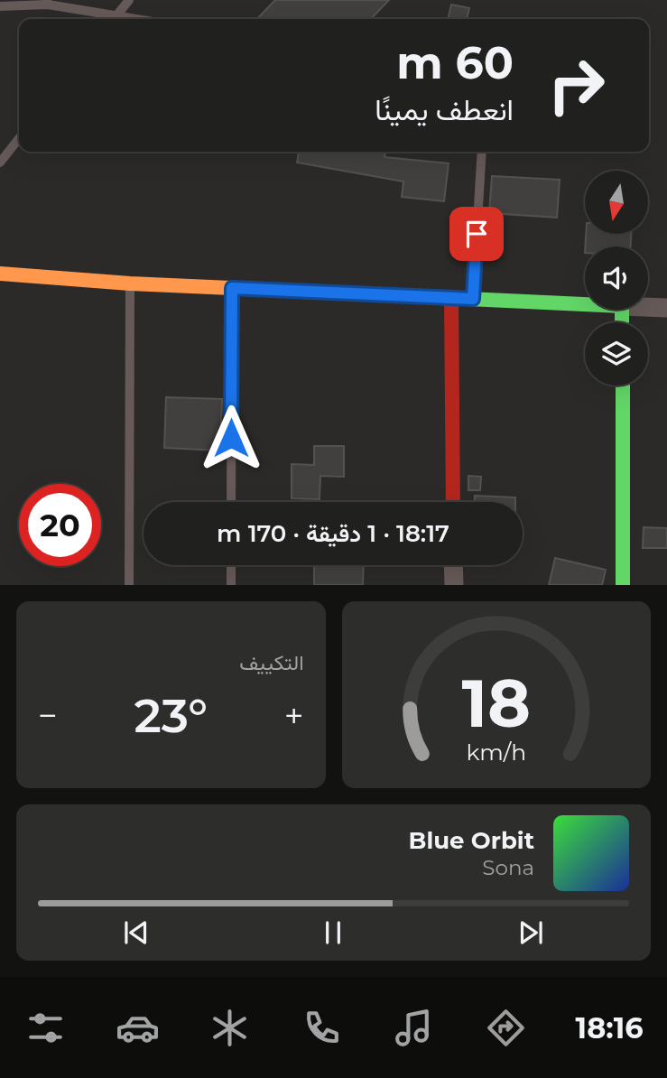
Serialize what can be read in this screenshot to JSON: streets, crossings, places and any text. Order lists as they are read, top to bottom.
{
  "north": "bottom",
  "page": {
    "turn": ["60 m", "انعطف يمينًا"],
    "limit": "20",
    "trip": "18:17 · 1 دقيقة · 170 m",
    "tile": "التكييف",
    "heat": ["−", "23°", "+"],
    "song": ["Blue Orbit", "Sona"],
    "tabs": "18:16",
    "gauge": ["18", "km/h"]
  }
}
